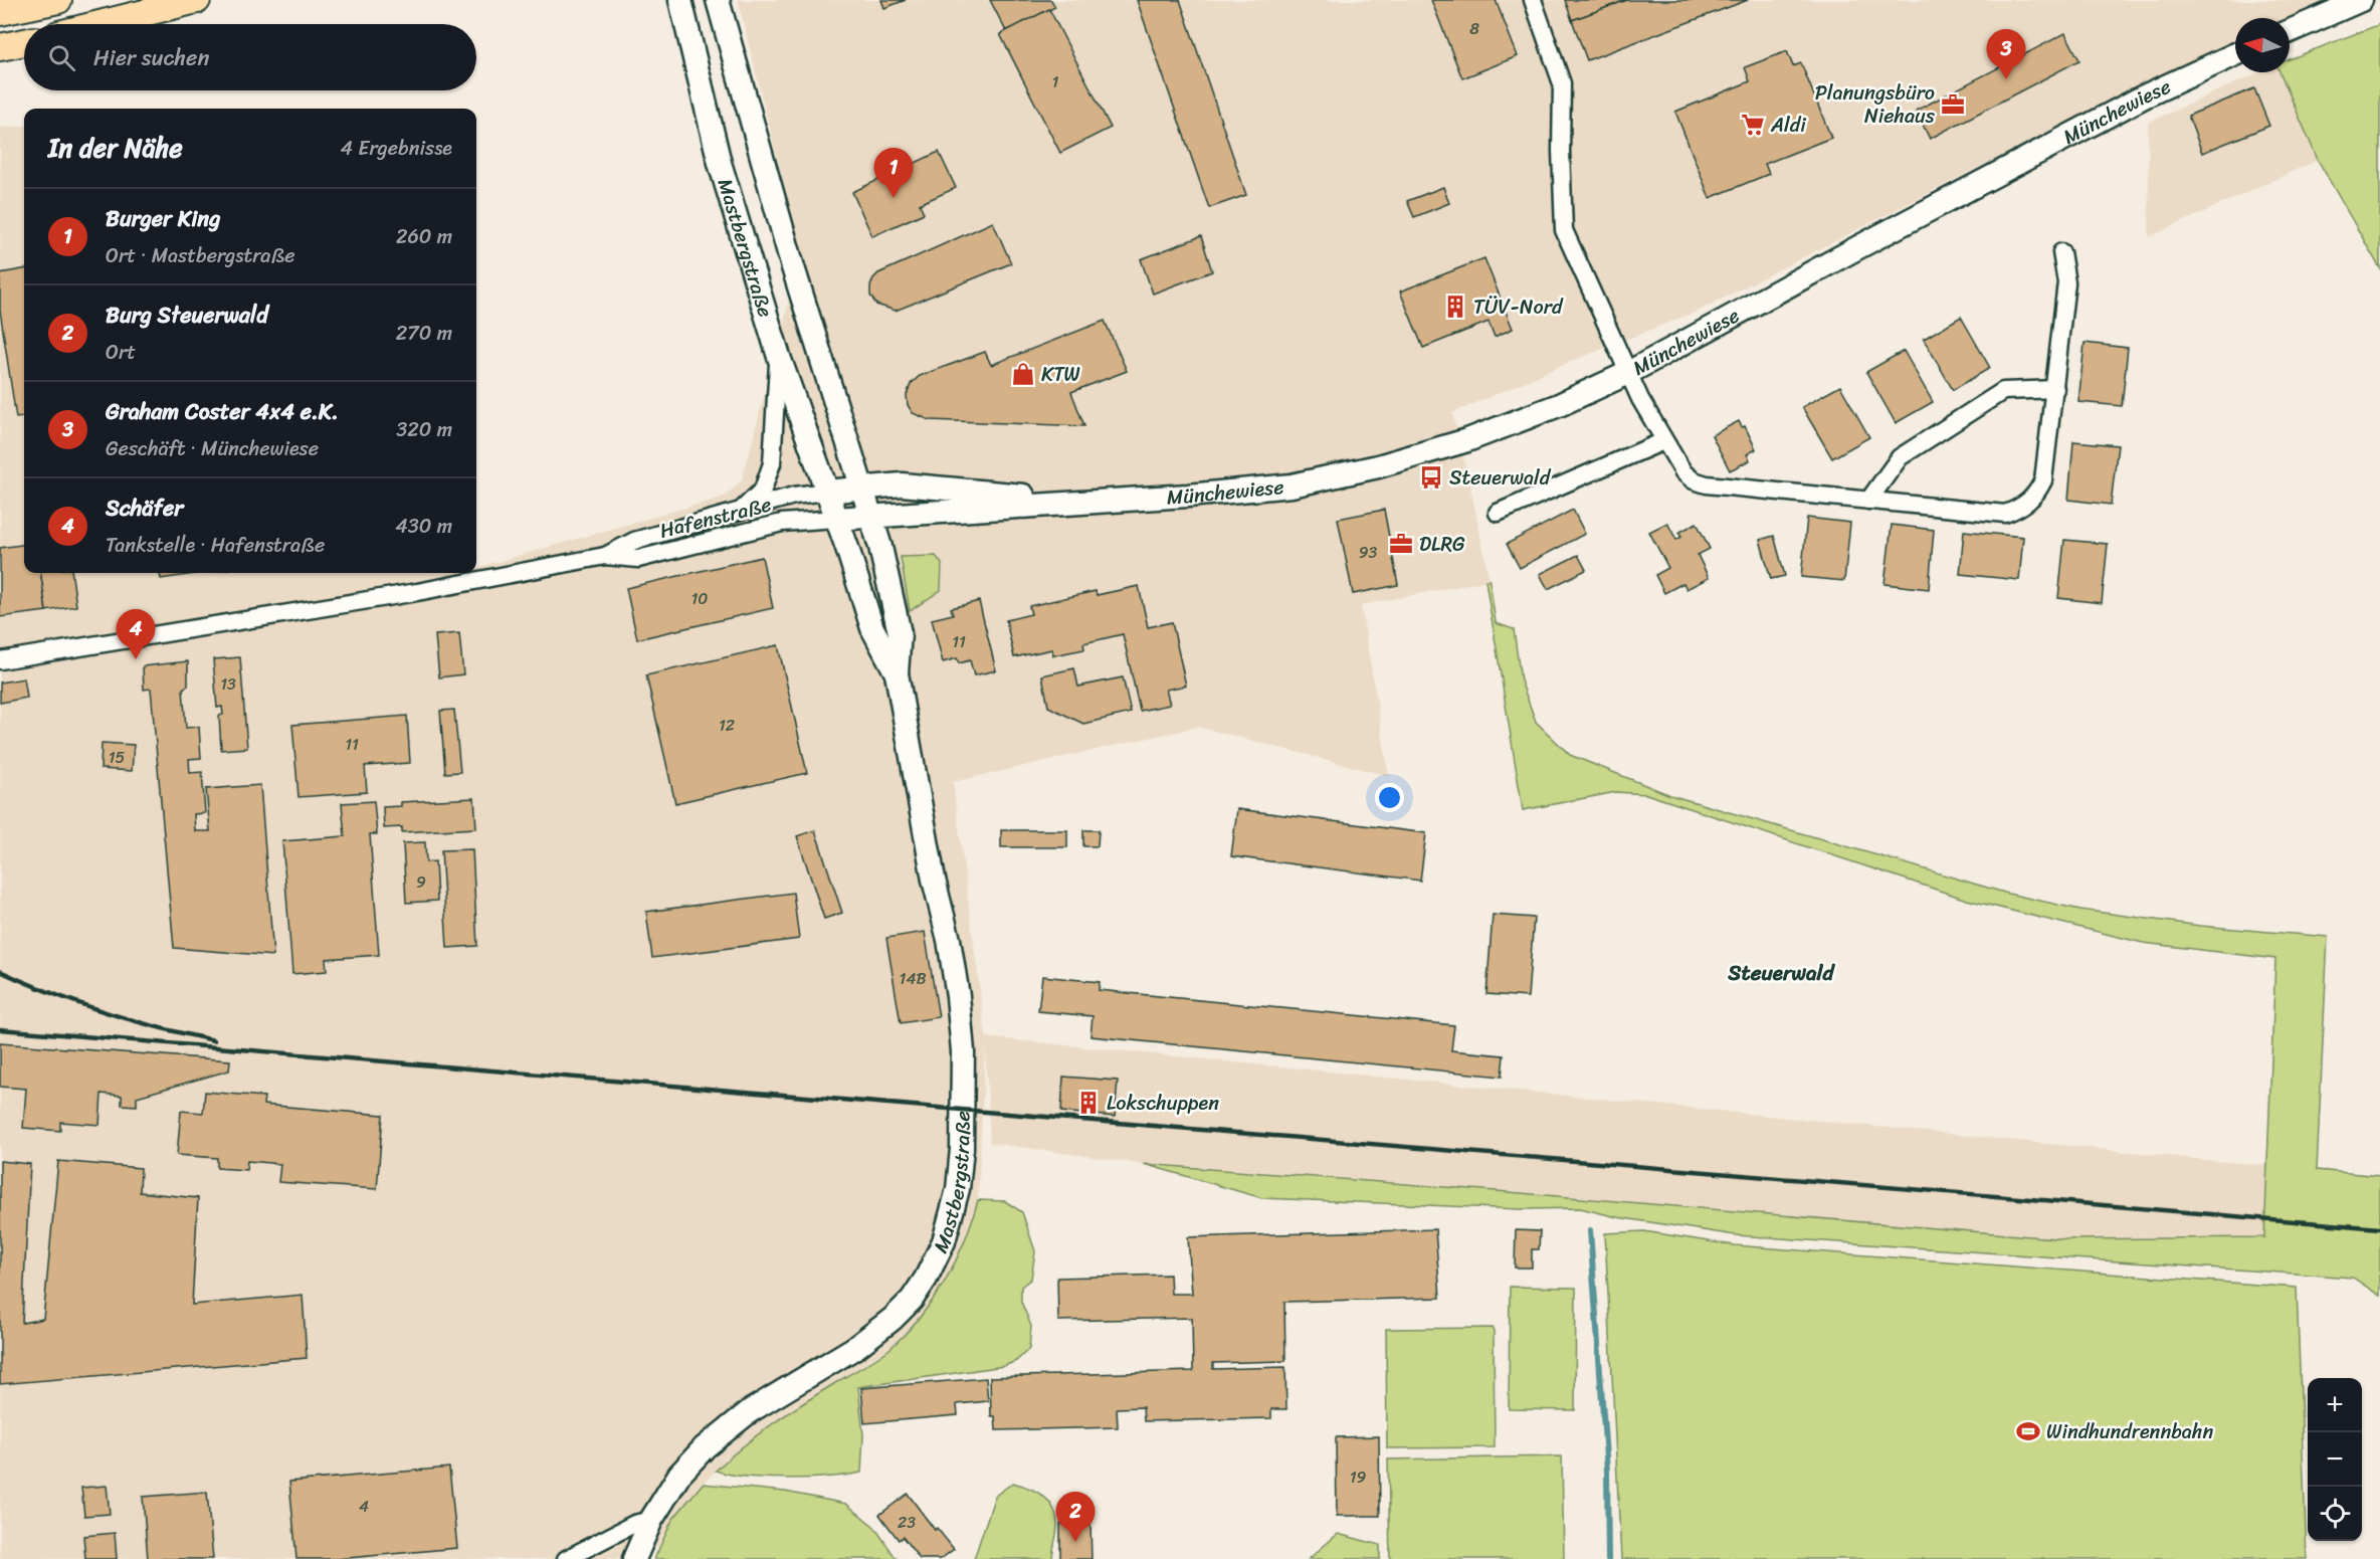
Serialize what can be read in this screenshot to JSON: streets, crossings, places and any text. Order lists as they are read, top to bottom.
{
  "streets": {
    "main road": ["Münchewiese", "Mastbergstraße"],
    "street": ["Hafenstraße"]
  },
  "crossings": [
    ["Münchewiese", "Mastbergstraße"],
    ["Mastbergstraße", "Hafenstraße"]
  ],
  "districts": ["Steuerwald"],
  "places": {
    "office": ["Planungsbüro Niehaus", "DLRG"],
    "supermarket": ["Aldi"],
    "building": ["TÜV-Nord", "Lokschuppen"],
    "shop": ["KTW"],
    "bus stop": ["Steuerwald"],
    "sports": ["Windhundrennbahn"]
  },
  "house_numbers": [
    "8",
    "1",
    "93",
    "10",
    "11",
    "13",
    "12",
    "11",
    "15",
    "9",
    "14B",
    "19",
    "4",
    "23"
  ],
  "north": "left",
  "page": {
    "search": "Hier suchen",
    "pins": [
      "3",
      "1",
      "4",
      "2"
    ],
    "heading": ["In der Nähe", "4 Ergebnisse"],
    "list": [
      {
        "mark": "1",
        "name": "Burger King",
        "note": "Ort · Mastbergstraße",
        "value": "260 m"
      },
      {
        "mark": "2",
        "name": "Burg Steuerwald",
        "note": "Ort",
        "value": "270 m"
      },
      {
        "mark": "3",
        "name": "Graham Coster 4x4 e.K.",
        "note": "Geschäft · Münchewiese",
        "value": "320 m"
      },
      {
        "mark": "4",
        "name": "Schäfer",
        "note": "Tankstelle · Hafenstraße",
        "value": "430 m"
      }
    ],
    "map_buttons": ["+", "−"]
  }
}
